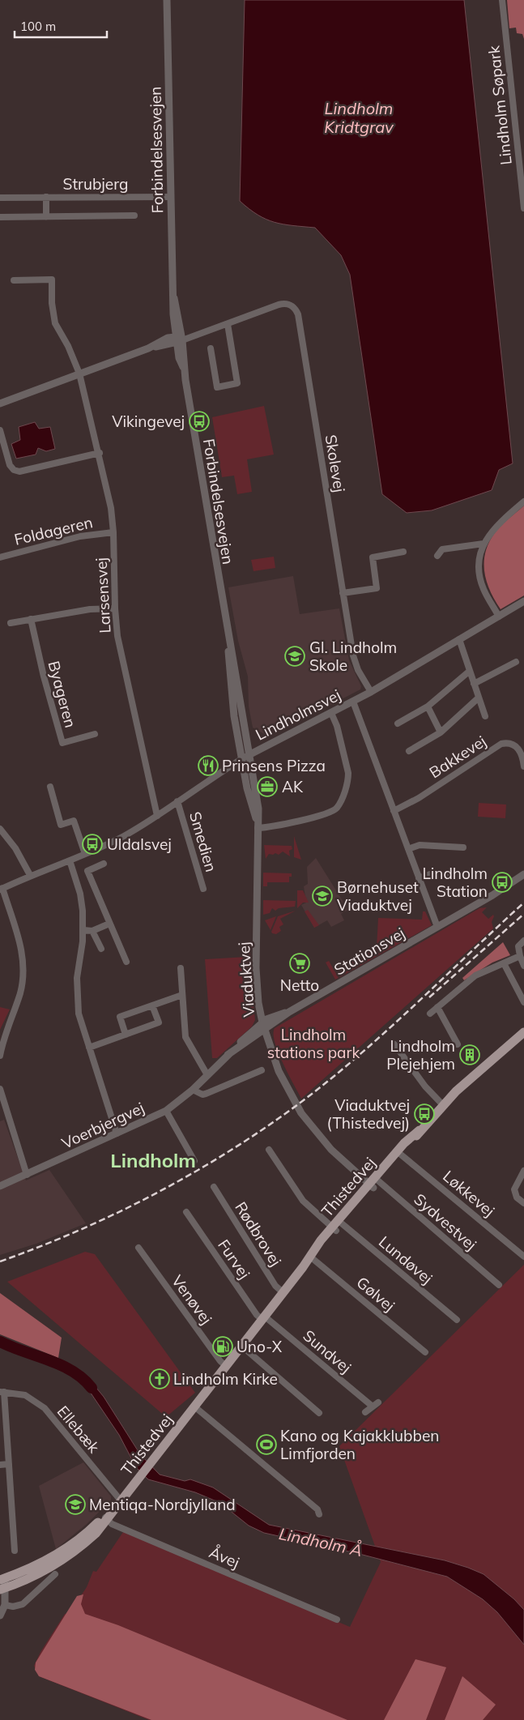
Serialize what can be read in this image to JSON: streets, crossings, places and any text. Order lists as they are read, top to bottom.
{
  "streets": {
    "main road": ["Thistedvej"],
    "street": [
      "Lindholm Søpark",
      "Forbindelsesvejen",
      "Strubjerg",
      "Skolevej",
      "Foldageren",
      "Larsensvej",
      "Byageren",
      "Lindholmsvej",
      "Bakkevej",
      "Smedien",
      "Stationsvej",
      "Viaduktvej",
      "Voerbjergvej",
      "Løkkevej",
      "Sydvestvej",
      "Rødbrovej",
      "Furvej",
      "Lundøvej",
      "Gølvej",
      "Venøvej",
      "Sundvej",
      "Ellebæk",
      "Åvej"
    ]
  },
  "crossings": [
    ["Forbindelsesvejen", "Strubjerg"],
    ["Forbindelsesvejen", "Skolevej"],
    ["Forbindelsesvejen", "Lindholmsvej"],
    ["Forbindelsesvejen", "Viaduktvej"],
    ["Skolevej", "Lindholmsvej"],
    ["Foldageren", "Larsensvej"],
    ["Larsensvej", "Lindholmsvej"],
    ["Lindholmsvej", "Smedien"],
    ["Lindholmsvej", "Viaduktvej"],
    ["Stationsvej", "Viaduktvej"],
    ["Stationsvej", "Voerbjergvej"],
    ["Viaduktvej", "Voerbjergvej"],
    ["Viaduktvej", "Thistedvej"],
    ["Viaduktvej", "Sydvestvej"],
    ["Thistedvej", "Løkkevej"],
    ["Thistedvej", "Sydvestvej"],
    ["Thistedvej", "Rødbrovej"],
    ["Thistedvej", "Furvej"],
    ["Thistedvej", "Lundøvej"],
    ["Thistedvej", "Gølvej"],
    ["Thistedvej", "Venøvej"],
    ["Thistedvej", "Sundvej"],
    ["Thistedvej", "Ellebæk"],
    ["Thistedvej", "Åvej"],
    ["Furvej", "Sundvej"]
  ],
  "districts": ["Lindholm"],
  "water": ["Lindholm Kridtgrav", "Lindholm Å"],
  "parks": ["Lindholm stations park"],
  "places": {
    "bus stop": [
      "Vikingevej",
      "Uldalsvej",
      "Lindholm Station",
      "Viaduktvej (Thistedvej)"
    ],
    "school or university": ["Gl. Lindholm Skole", "Børnehuset Viaduktvej", "Mentiqa-Nordjylland"],
    "restaurant": ["Prinsens Pizza"],
    "office": ["AK"],
    "supermarket": ["Netto"],
    "building": ["Lindholm Plejehjem"],
    "fuel station": ["Uno-X"],
    "church": ["Lindholm Kirke"],
    "sports": ["Kano og Kajakklubben Limfjorden"]
  },
  "scale_bar": "100 m"
}
